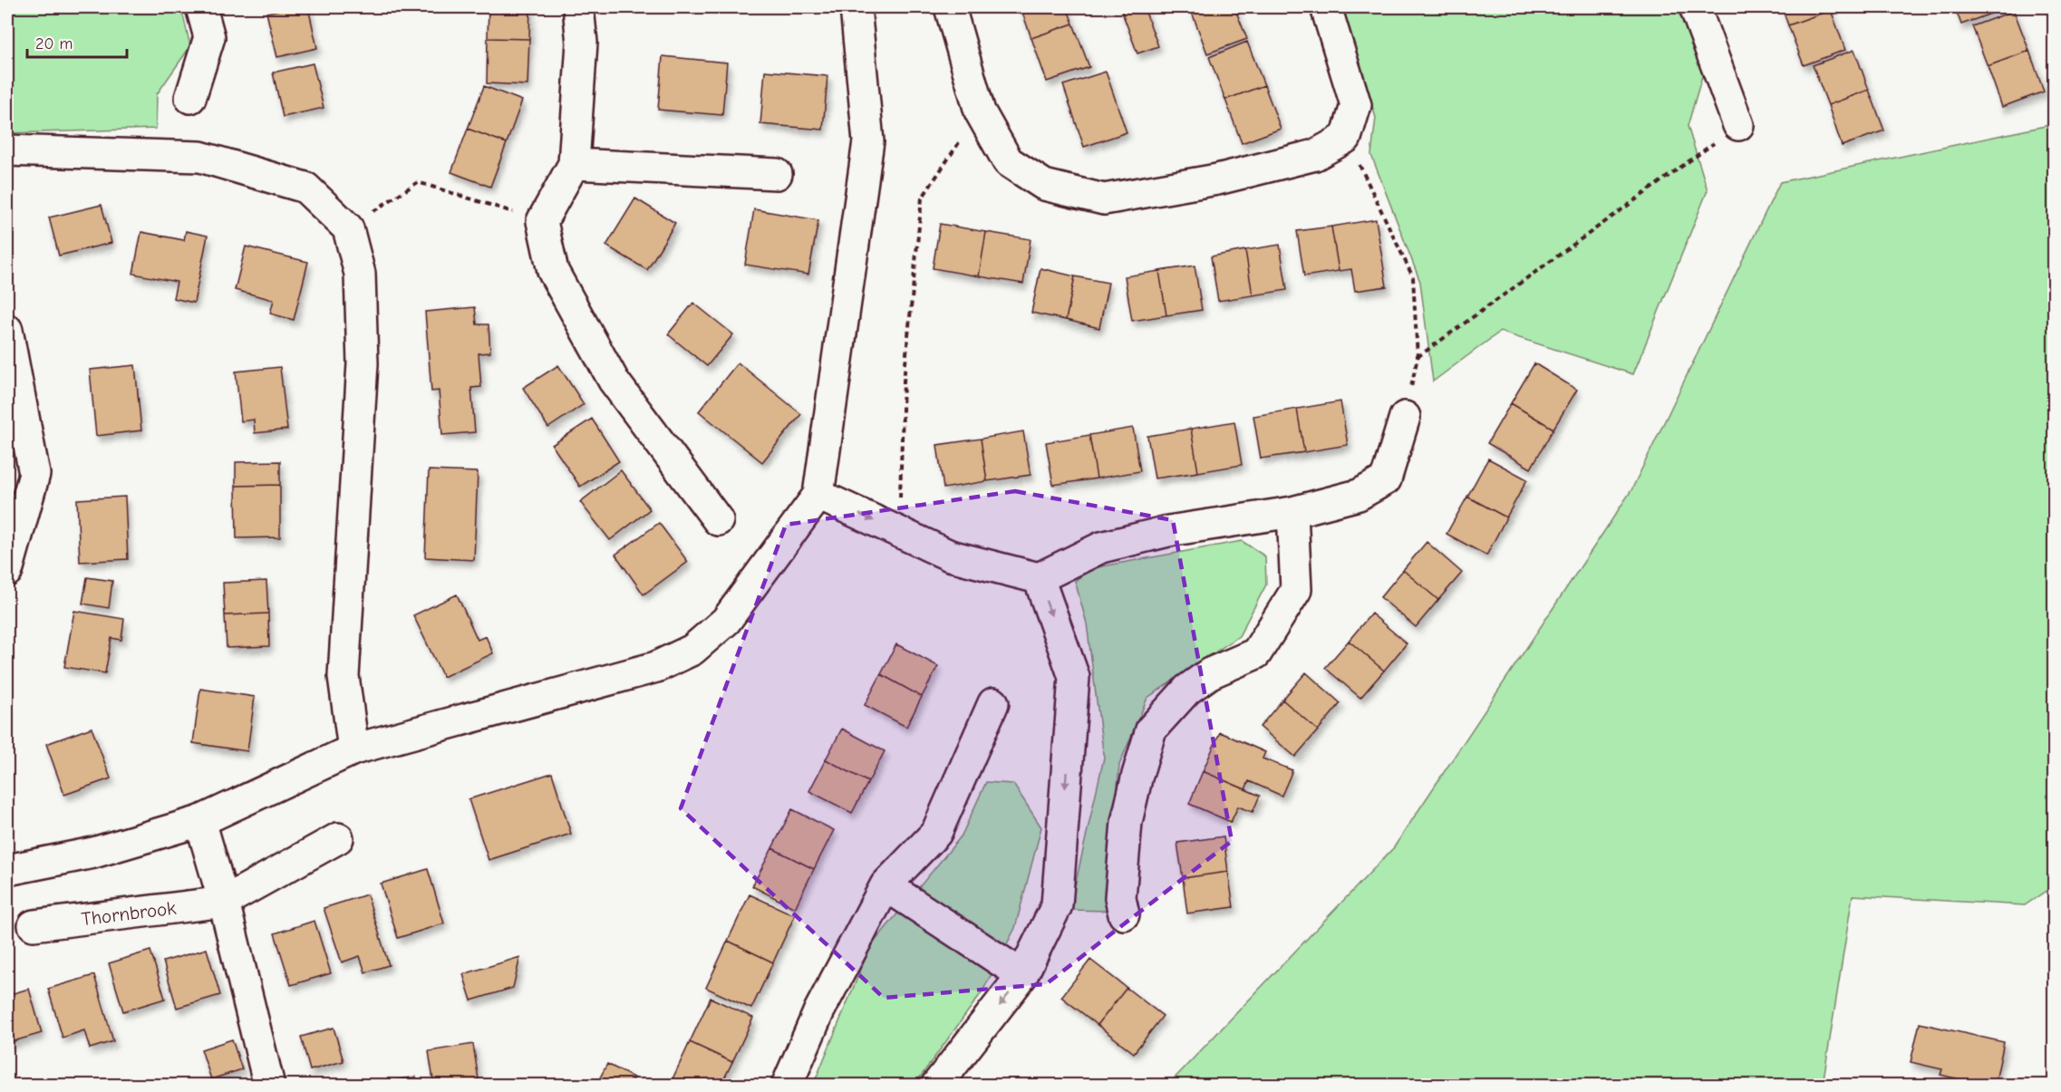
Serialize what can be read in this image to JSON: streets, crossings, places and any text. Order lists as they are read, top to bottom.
{
  "streets": {
    "street": ["Thornbrook"]
  },
  "scale_bar": "20 m"
}
